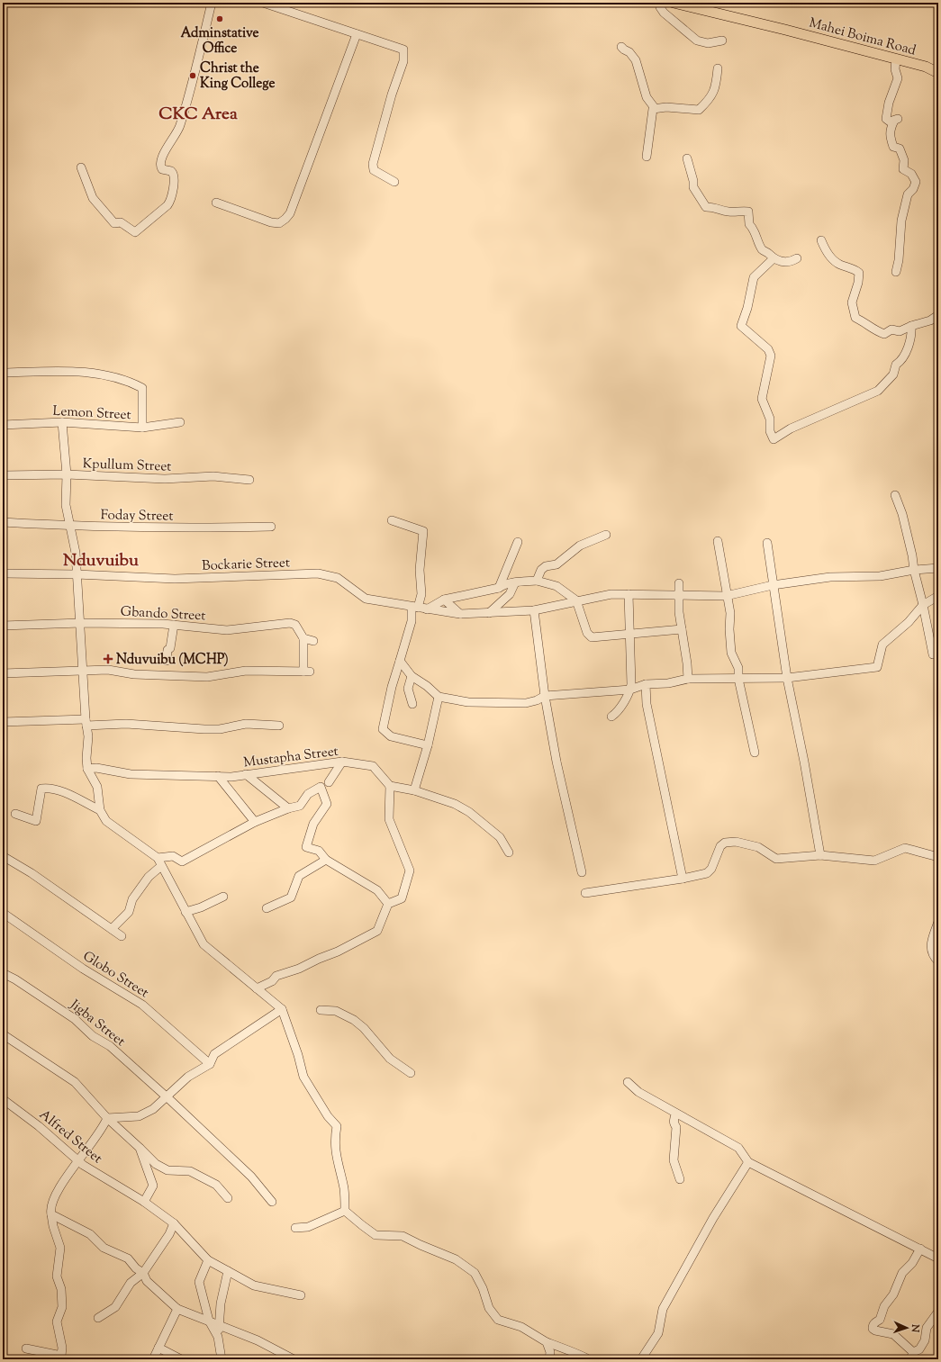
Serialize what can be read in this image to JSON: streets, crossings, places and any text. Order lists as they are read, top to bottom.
{
  "streets": {
    "main road": ["Mahei Boima Road"],
    "street": [
      "Lemon Street",
      "Kpullum Street",
      "Foday Street",
      "Bockarie Street",
      "Gbando Street",
      "Mustapha Street",
      "Globo Street",
      "Jigba Street",
      "Alfred Street"
    ]
  },
  "districts": ["CKC Area", "Nduvuibu"],
  "places": {
    "other": ["Adminstative Office", "Christ the King College"],
    "health": ["Nduvuibu (MCHP)"]
  },
  "north": "right"
}
